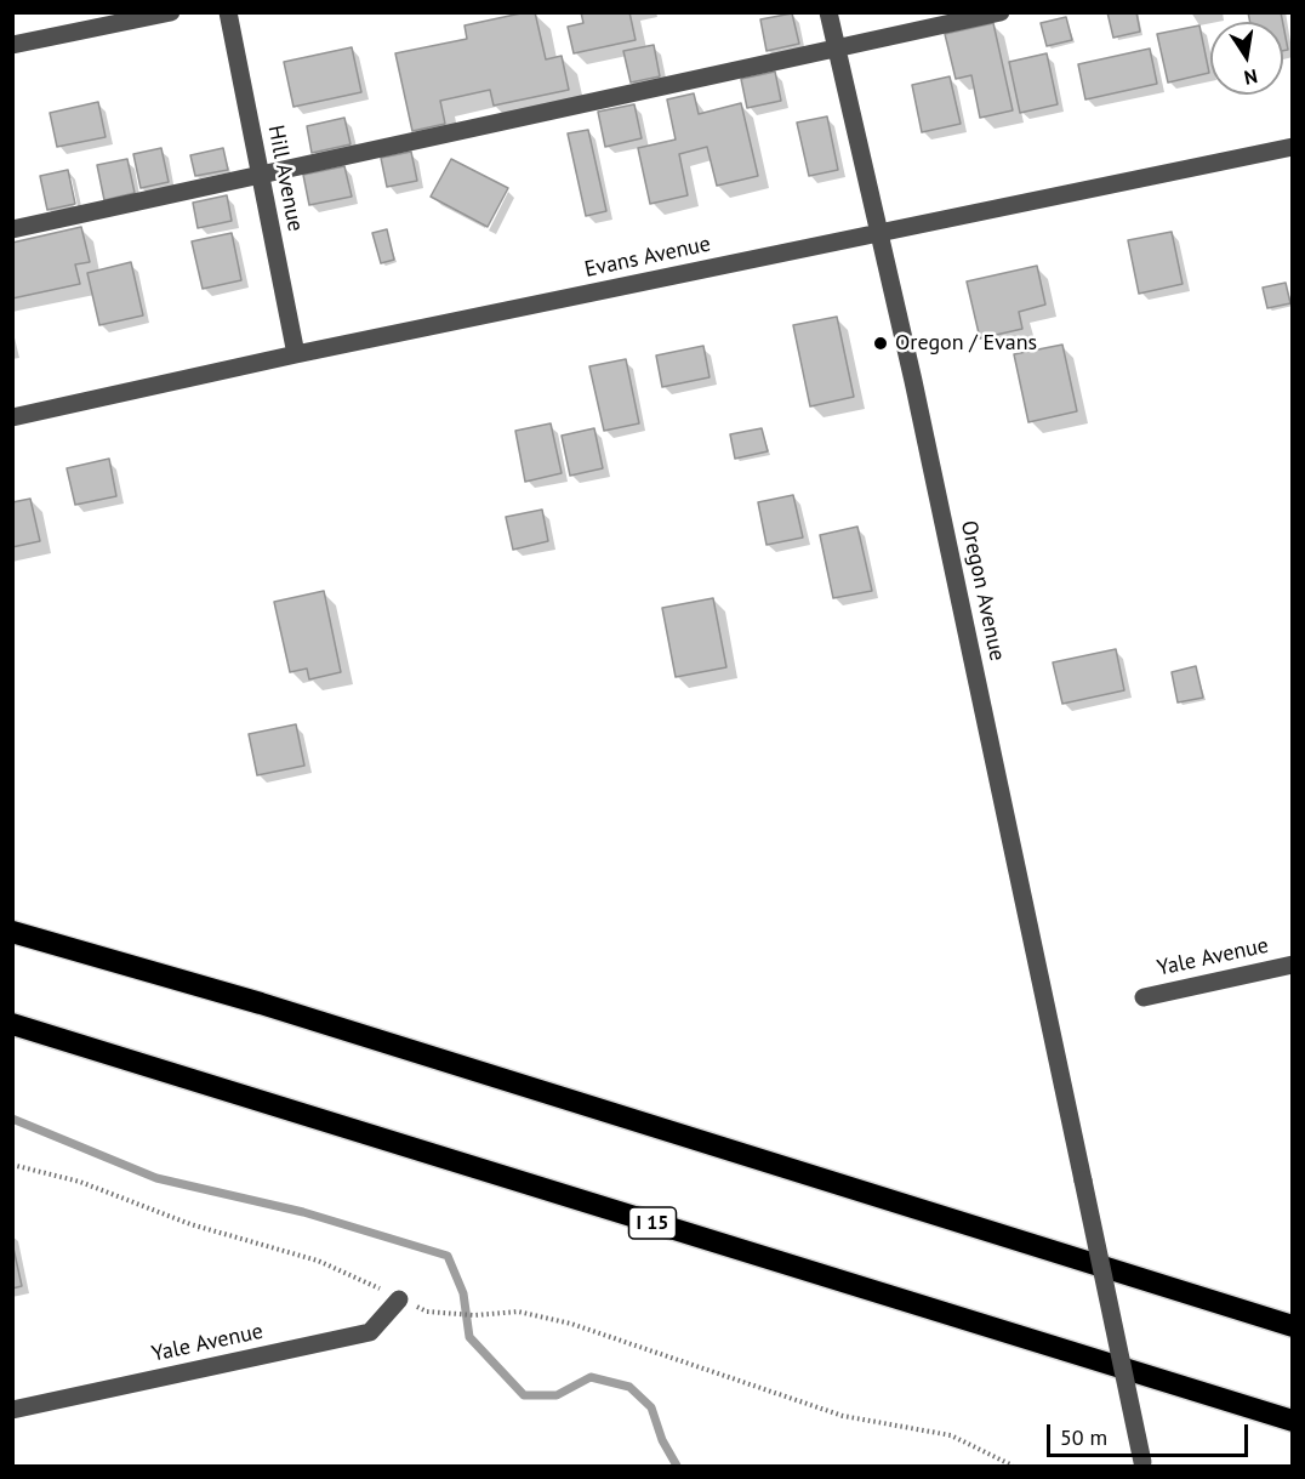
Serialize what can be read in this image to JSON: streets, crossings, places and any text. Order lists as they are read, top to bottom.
{
  "streets": {
    "highway": ["I 15"],
    "street": [
      "Hill Avenue",
      "Evans Avenue",
      "Oregon Avenue",
      "Yale Avenue"
    ]
  },
  "crossings": [
    ["Hill Avenue", "Evans Avenue"],
    ["Evans Avenue", "Oregon Avenue"]
  ],
  "places": ["Oregon / Evans"],
  "scale_bar": "50 m",
  "north": "bottom"
}
